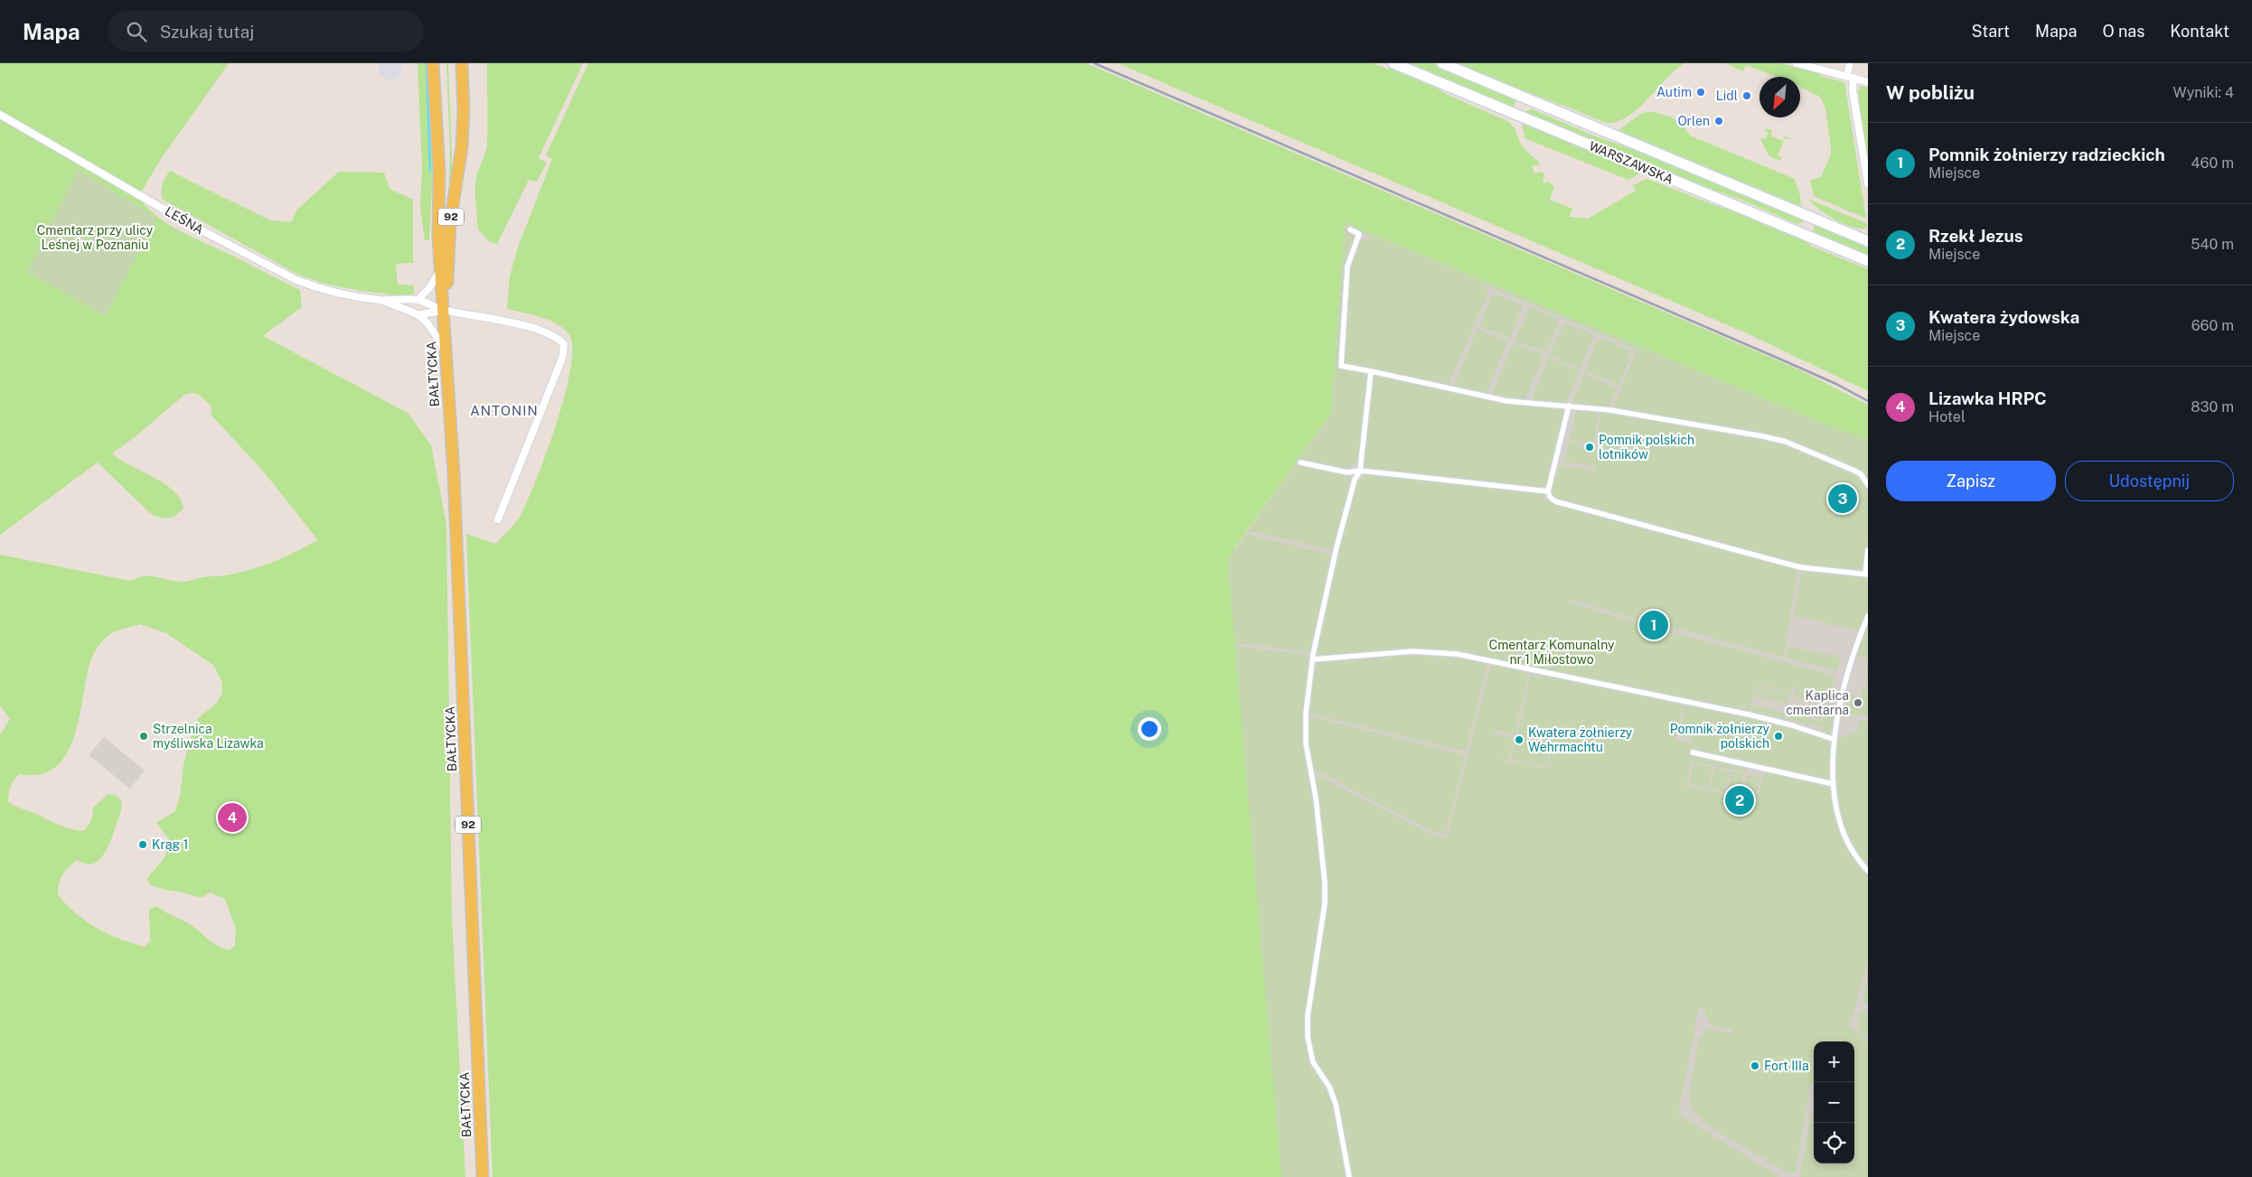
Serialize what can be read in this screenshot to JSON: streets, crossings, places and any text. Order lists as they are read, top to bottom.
{
  "streets": {
    "main road": ["WARSZAWSKA", "92", "BAŁTYCKA"],
    "street": ["LEŚNA"]
  },
  "crossings": [
    ["LEŚNA", "BAŁTYCKA"]
  ],
  "districts": ["ANTONIN"],
  "parks": ["Cmentarz przy ulicy Leśnej w Poznaniu", "Cmentarz Komunalny nr 1 Miłostowo"],
  "places": [
    "Autim",
    "Lidl",
    "Orlen",
    "Pomnik polskich lotników",
    "Kaplica cmentarna",
    "Strzelnica myśliwska Lizawka",
    "Pomnik żołnierzy polskich",
    "Kwatera żołnierzy Wehrmachtu",
    "Krąg 1",
    "Fort IIIa"
  ],
  "north": "bottom left",
  "page": {
    "header": "Mapa",
    "search": "Szukaj tutaj",
    "nav": [
      "Start",
      "Mapa",
      "O nas",
      "Kontakt"
    ],
    "heading": ["W pobliżu", "Wyniki: 4"],
    "list": [
      {
        "mark": "1",
        "name": "Pomnik żołnierzy radzieckich",
        "note": "Miejsce",
        "value": "460 m"
      },
      {
        "mark": "2",
        "name": "Rzekł Jezus",
        "note": "Miejsce",
        "value": "540 m"
      },
      {
        "mark": "3",
        "name": "Kwatera żydowska",
        "note": "Miejsce",
        "value": "660 m"
      },
      {
        "mark": "4",
        "name": "Lizawka HRPC",
        "note": "Hotel",
        "value": "830 m"
      }
    ],
    "buttons": ["Zapisz", "Udostępnij"],
    "pins": [
      "3",
      "1",
      "2",
      "4"
    ],
    "map_buttons": ["+", "−"]
  }
}
